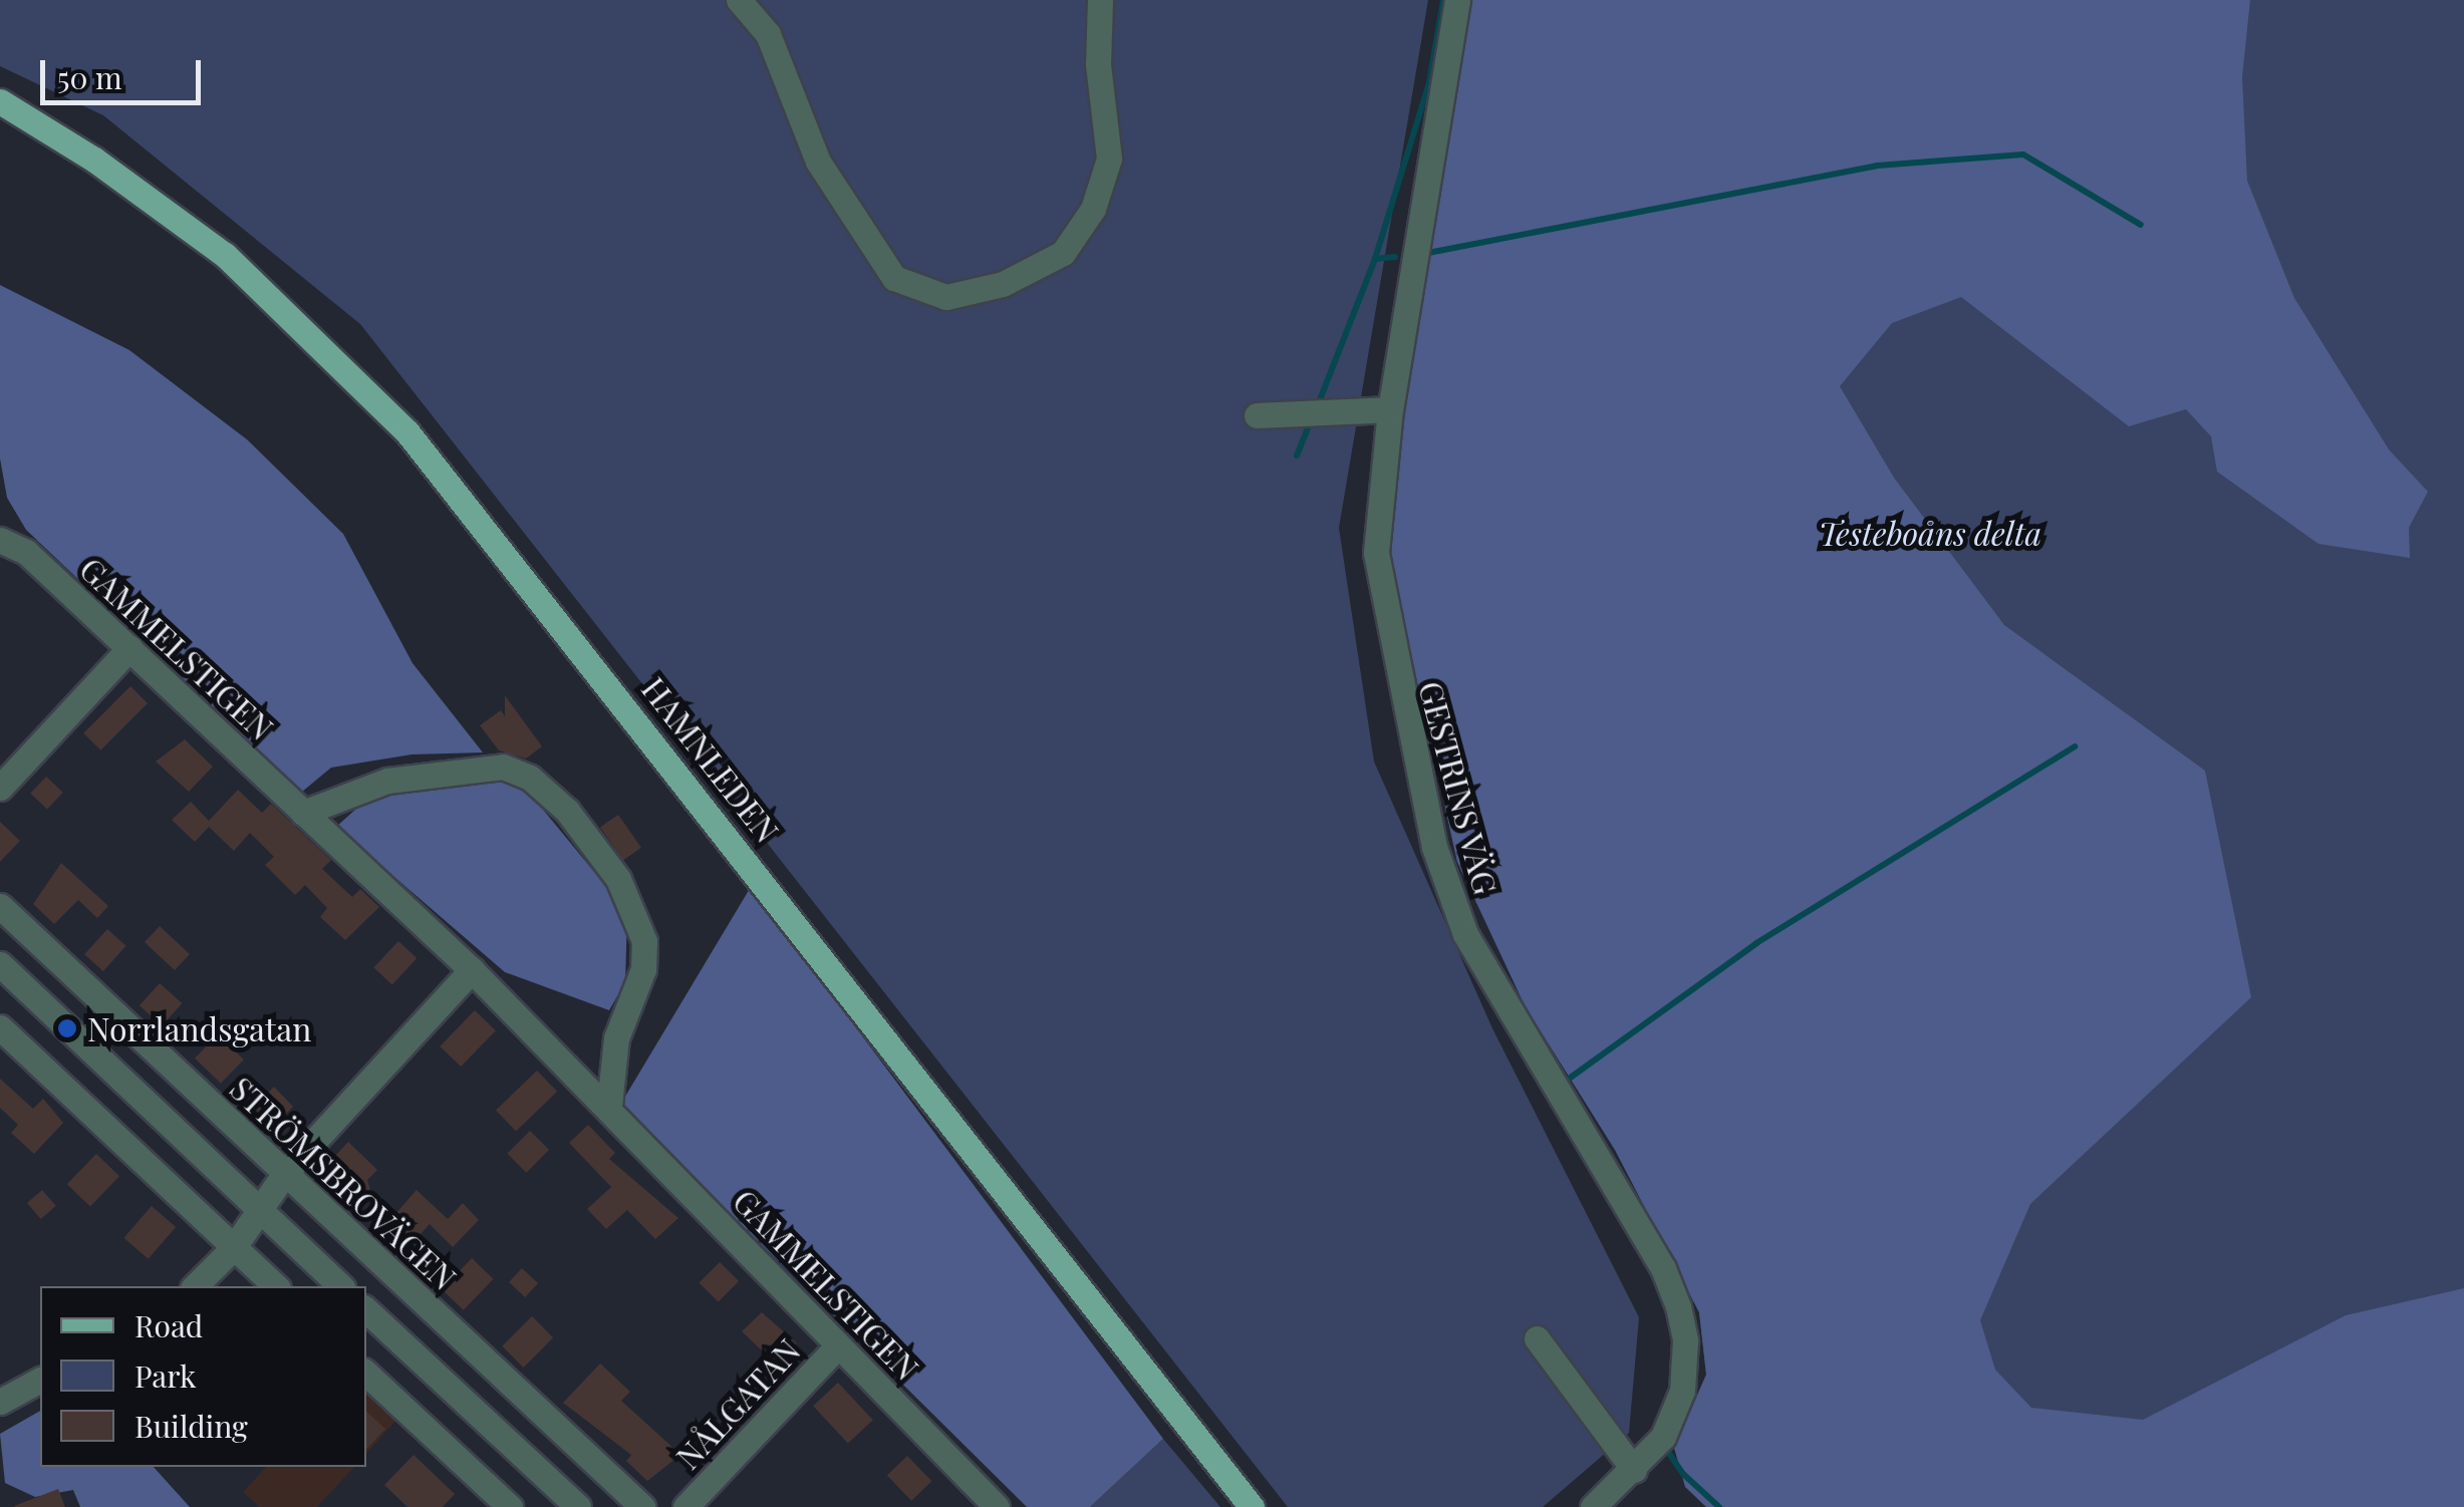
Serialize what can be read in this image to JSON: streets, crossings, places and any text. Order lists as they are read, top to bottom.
{
  "streets": {
    "main road": ["HAMNLEDEN"],
    "street": [
      "GAMMELSTIGEN",
      "GESTRINS VÄG",
      "STRÖMSBROVÄGEN",
      "NÅLGATAN"
    ]
  },
  "crossings": [
    ["GAMMELSTIGEN", "NÅLGATAN"]
  ],
  "parks": ["Testeboåns delta"],
  "places": ["Norrlandsgatan"],
  "legend": ["Road", "Park", "Building"],
  "scale_bar": "50 m"
}
